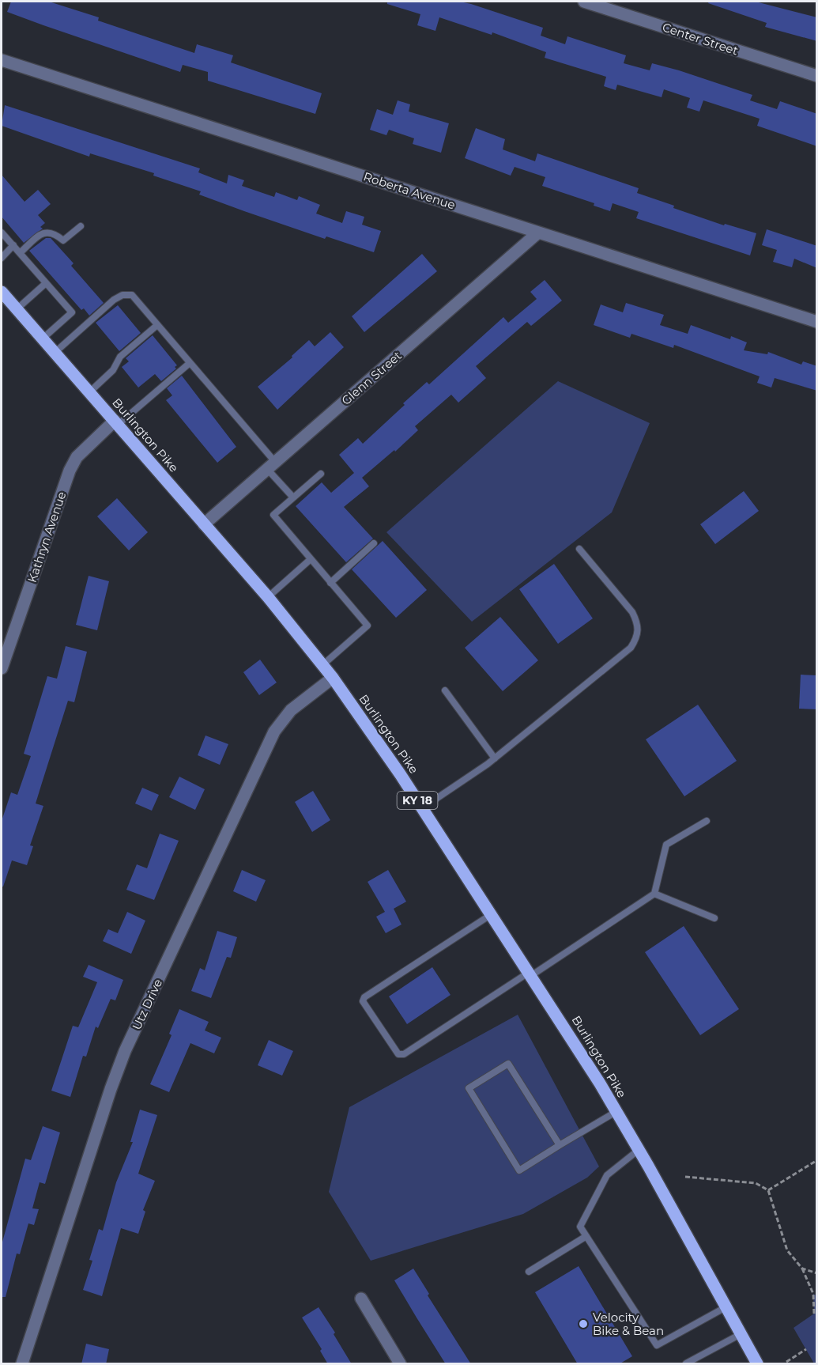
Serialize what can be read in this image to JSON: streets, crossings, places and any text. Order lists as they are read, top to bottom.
{
  "streets": {
    "main road": ["Burlington Pike", "KY 18"],
    "street": [
      "Center Street",
      "Roberta Avenue",
      "Glenn Street",
      "Kathryn Avenue",
      "Utz Drive"
    ]
  },
  "crossings": [
    ["Roberta Avenue", "Glenn Street"],
    ["Glenn Street", "Burlington Pike"],
    ["Burlington Pike", "Kathryn Avenue"],
    ["Burlington Pike", "Utz Drive"]
  ],
  "places": ["Velocity Bike & Bean"]
}
